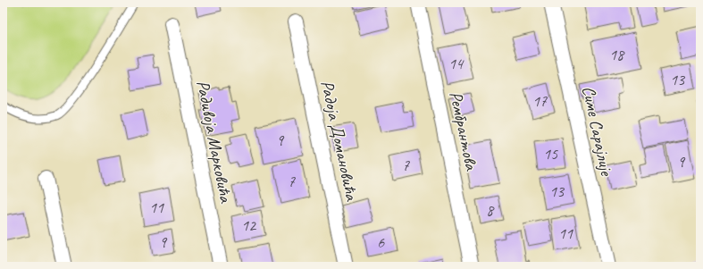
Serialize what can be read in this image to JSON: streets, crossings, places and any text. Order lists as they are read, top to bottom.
{
  "streets": {
    "street": [
      "Рембрантова",
      "Симе Сарајлије",
      "Радоја Домановића",
      "Радивоја Марковића"
    ]
  },
  "house_numbers": [
    "18",
    "14",
    "13",
    "17",
    "9",
    "15",
    "9",
    "7",
    "7",
    "13",
    "11",
    "8",
    "12",
    "11",
    "9",
    "6"
  ]
}
